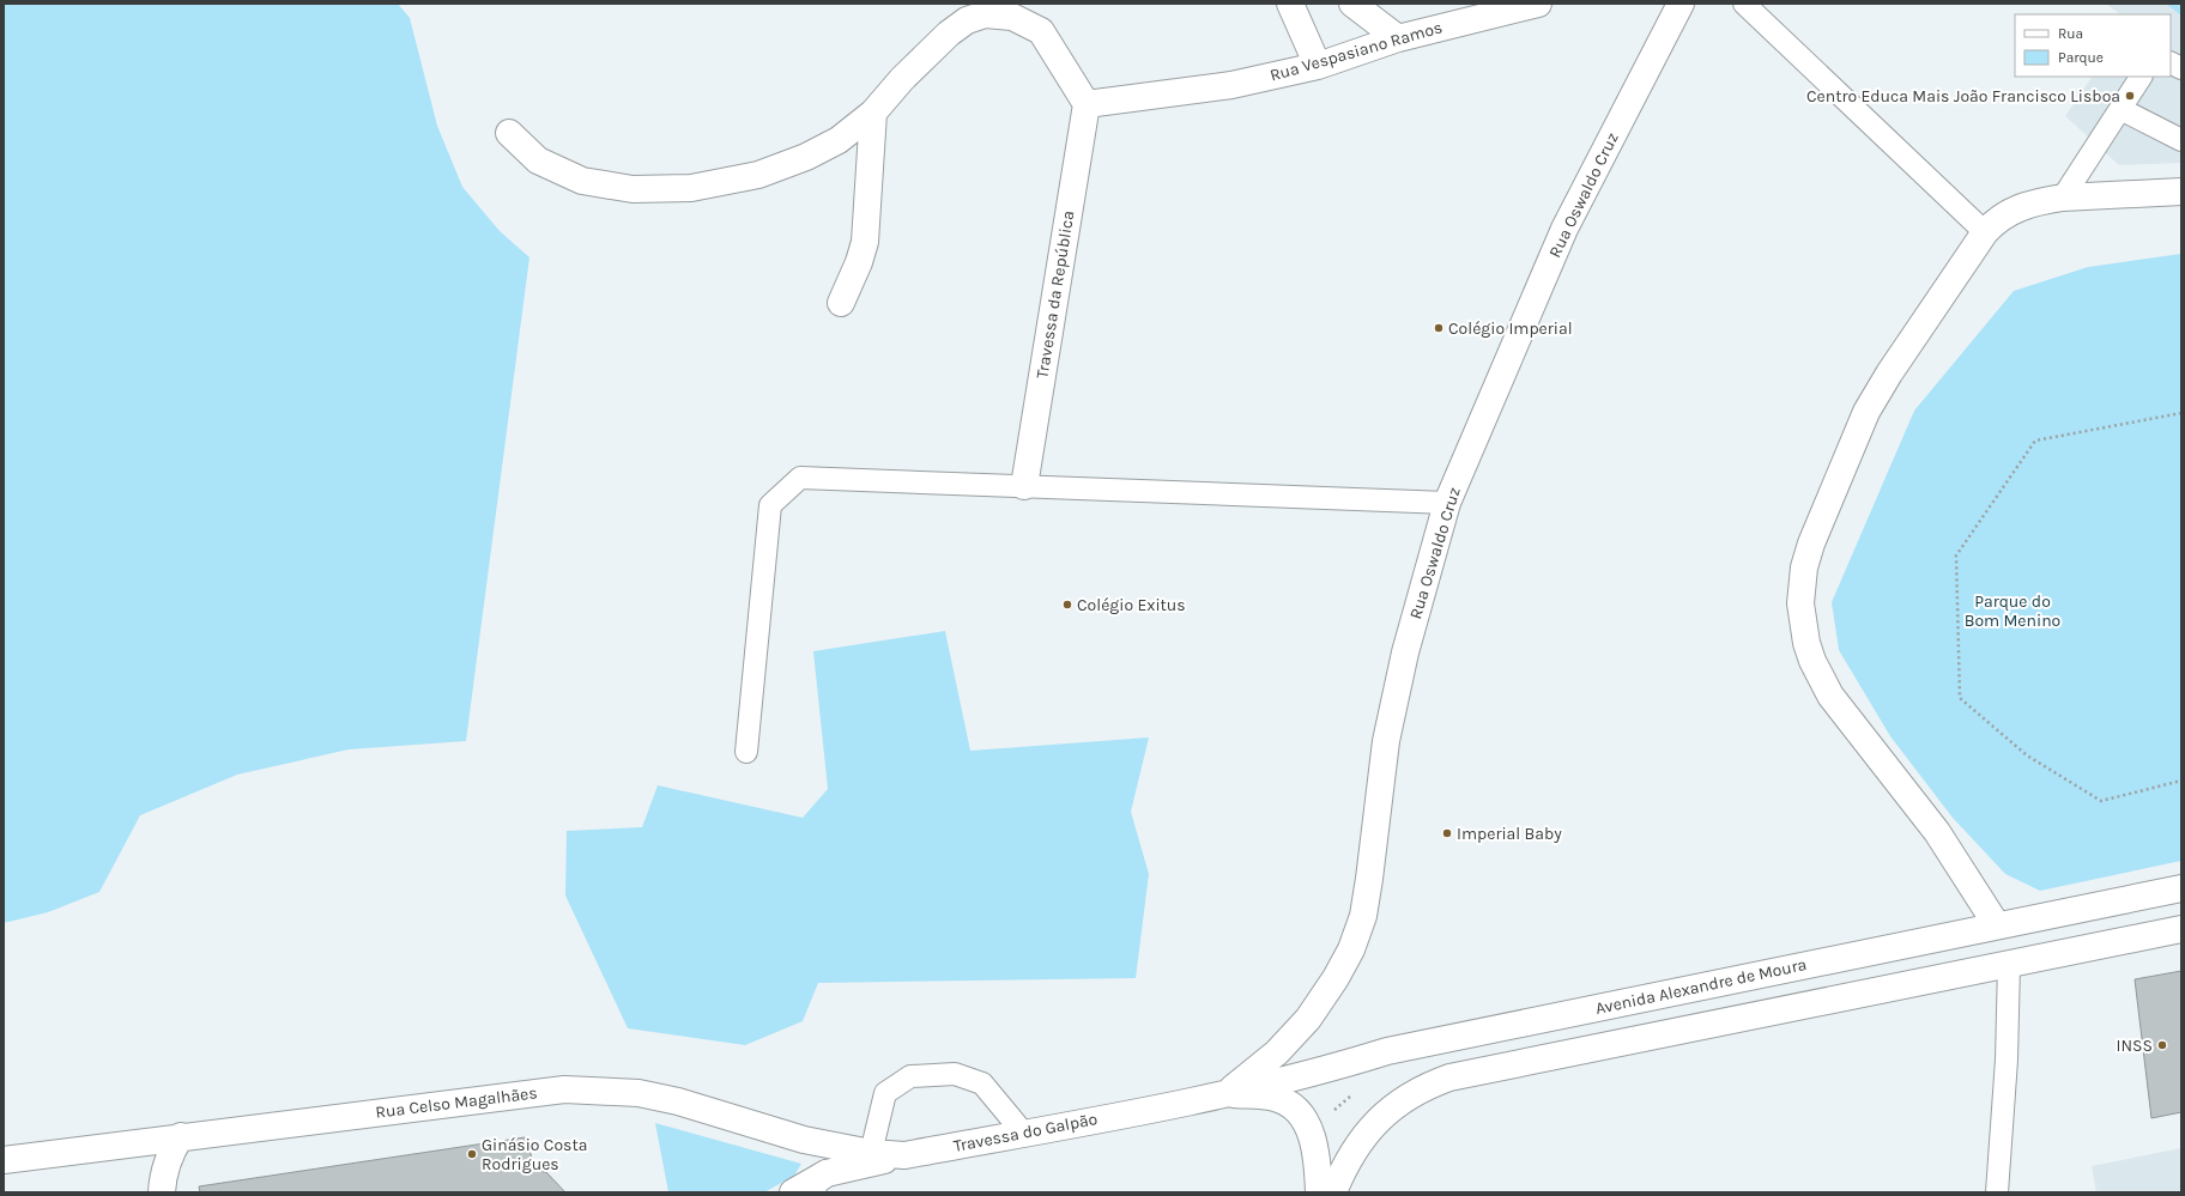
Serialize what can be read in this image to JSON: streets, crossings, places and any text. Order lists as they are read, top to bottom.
{
  "streets": {
    "main road": [
      "Rua Vespasiano Ramos",
      "Rua Oswaldo Cruz",
      "Travessa da República",
      "Avenida Alexandre de Moura",
      "Rua Celso Magalhães",
      "Travessa do Galpão"
    ]
  },
  "crossings": [
    ["Rua Vespasiano Ramos", "Travessa da República"],
    ["Rua Oswaldo Cruz", "Avenida Alexandre de Moura"],
    ["Rua Oswaldo Cruz", "Travessa do Galpão"],
    ["Avenida Alexandre de Moura", "Travessa do Galpão"],
    ["Rua Celso Magalhães", "Travessa do Galpão"]
  ],
  "parks": ["Parque do Bom Menino"],
  "places": [
    "Centro Educa Mais João Francisco Lisboa",
    "Colégio Imperial",
    "Colégio Exitus",
    "Imperial Baby",
    "INSS",
    "Ginásio Costa Rodrigues"
  ],
  "legend": ["Rua", "Parque"]
}
